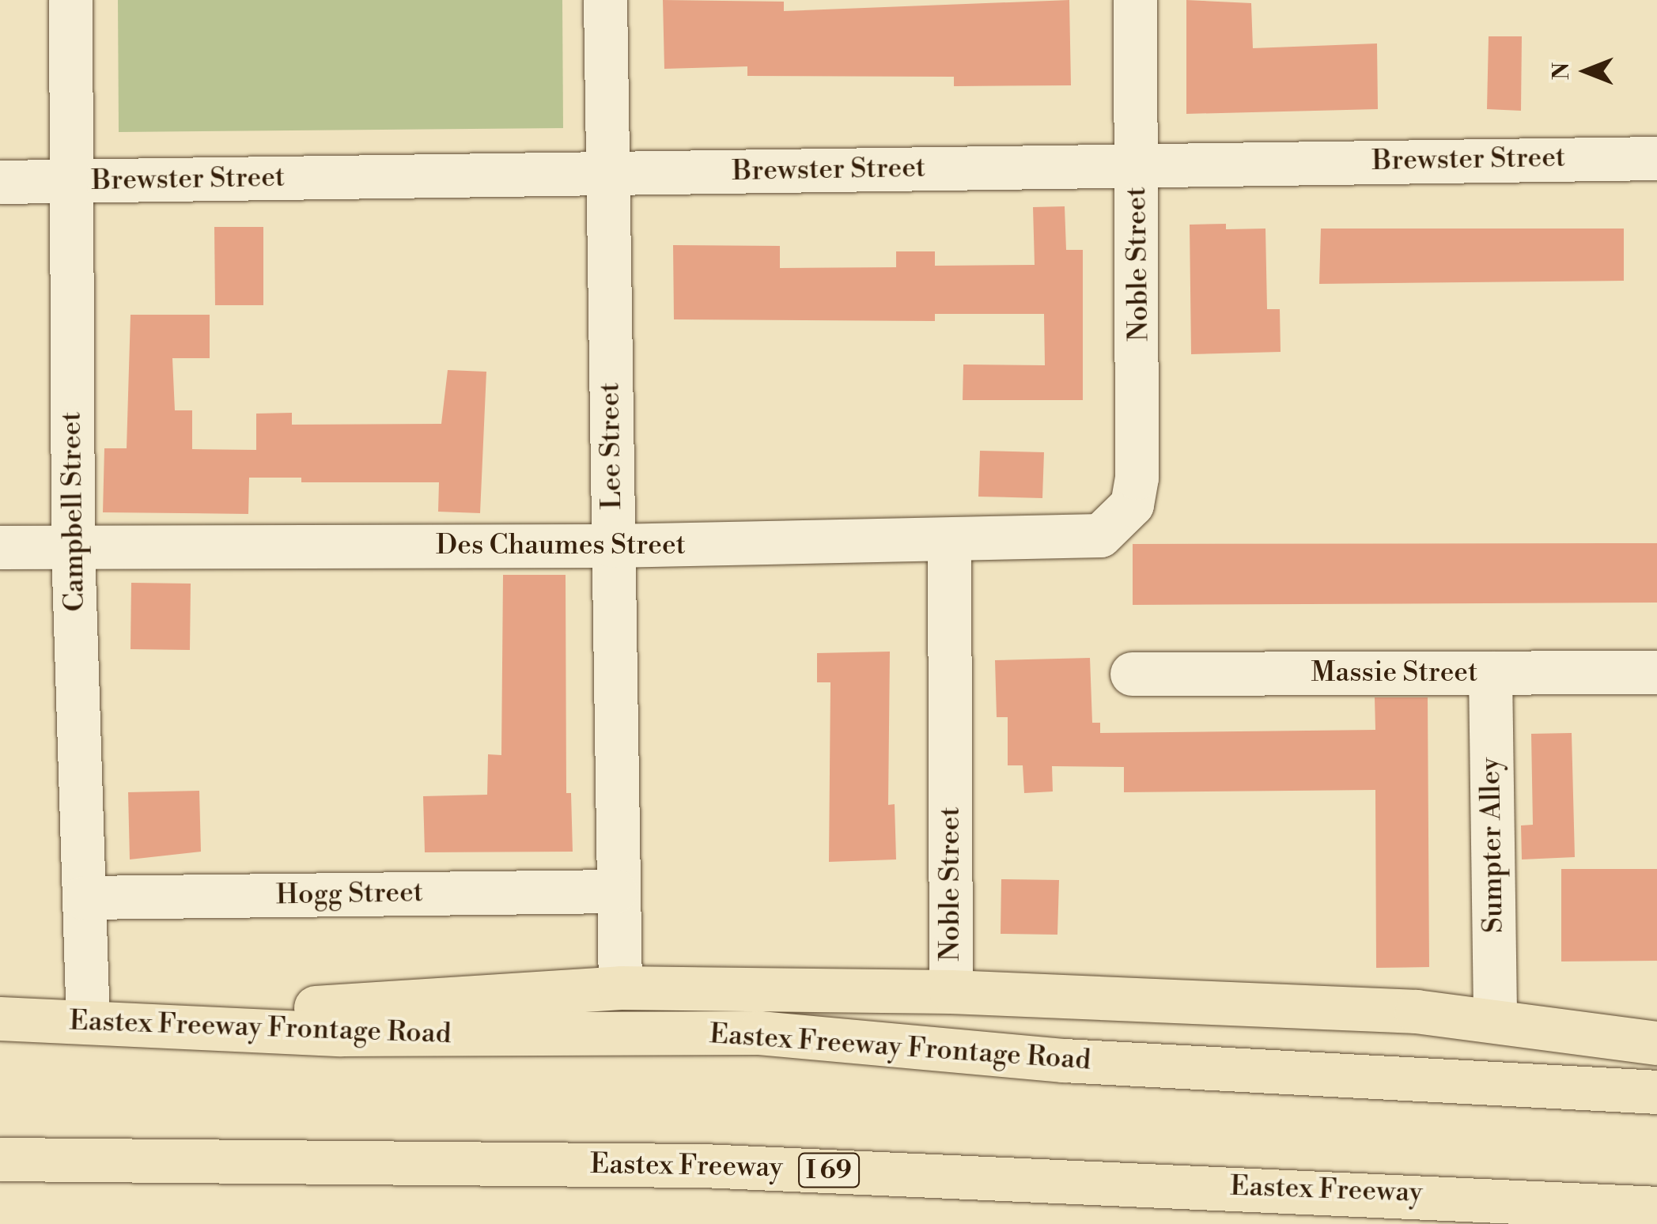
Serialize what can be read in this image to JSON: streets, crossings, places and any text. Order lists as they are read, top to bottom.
{
  "streets": {
    "main road": ["Eastex Freeway Frontage Road", "Eastex Freeway", "I 69"],
    "street": [
      "Brewster Street",
      "Noble Street",
      "Lee Street",
      "Campbell Street",
      "Des Chaumes Street",
      "Massie Street",
      "Sumpter Alley",
      "Hogg Street"
    ]
  },
  "crossings": [
    ["Brewster Street", "Noble Street"],
    ["Brewster Street", "Lee Street"],
    ["Brewster Street", "Campbell Street"],
    ["Noble Street", "Des Chaumes Street"],
    ["Lee Street", "Des Chaumes Street"],
    ["Lee Street", "Hogg Street"],
    ["Campbell Street", "Des Chaumes Street"],
    ["Campbell Street", "Hogg Street"],
    ["Campbell Street", "Eastex Freeway Frontage Road"],
    ["Massie Street", "Sumpter Alley"]
  ],
  "north": "left"
}
